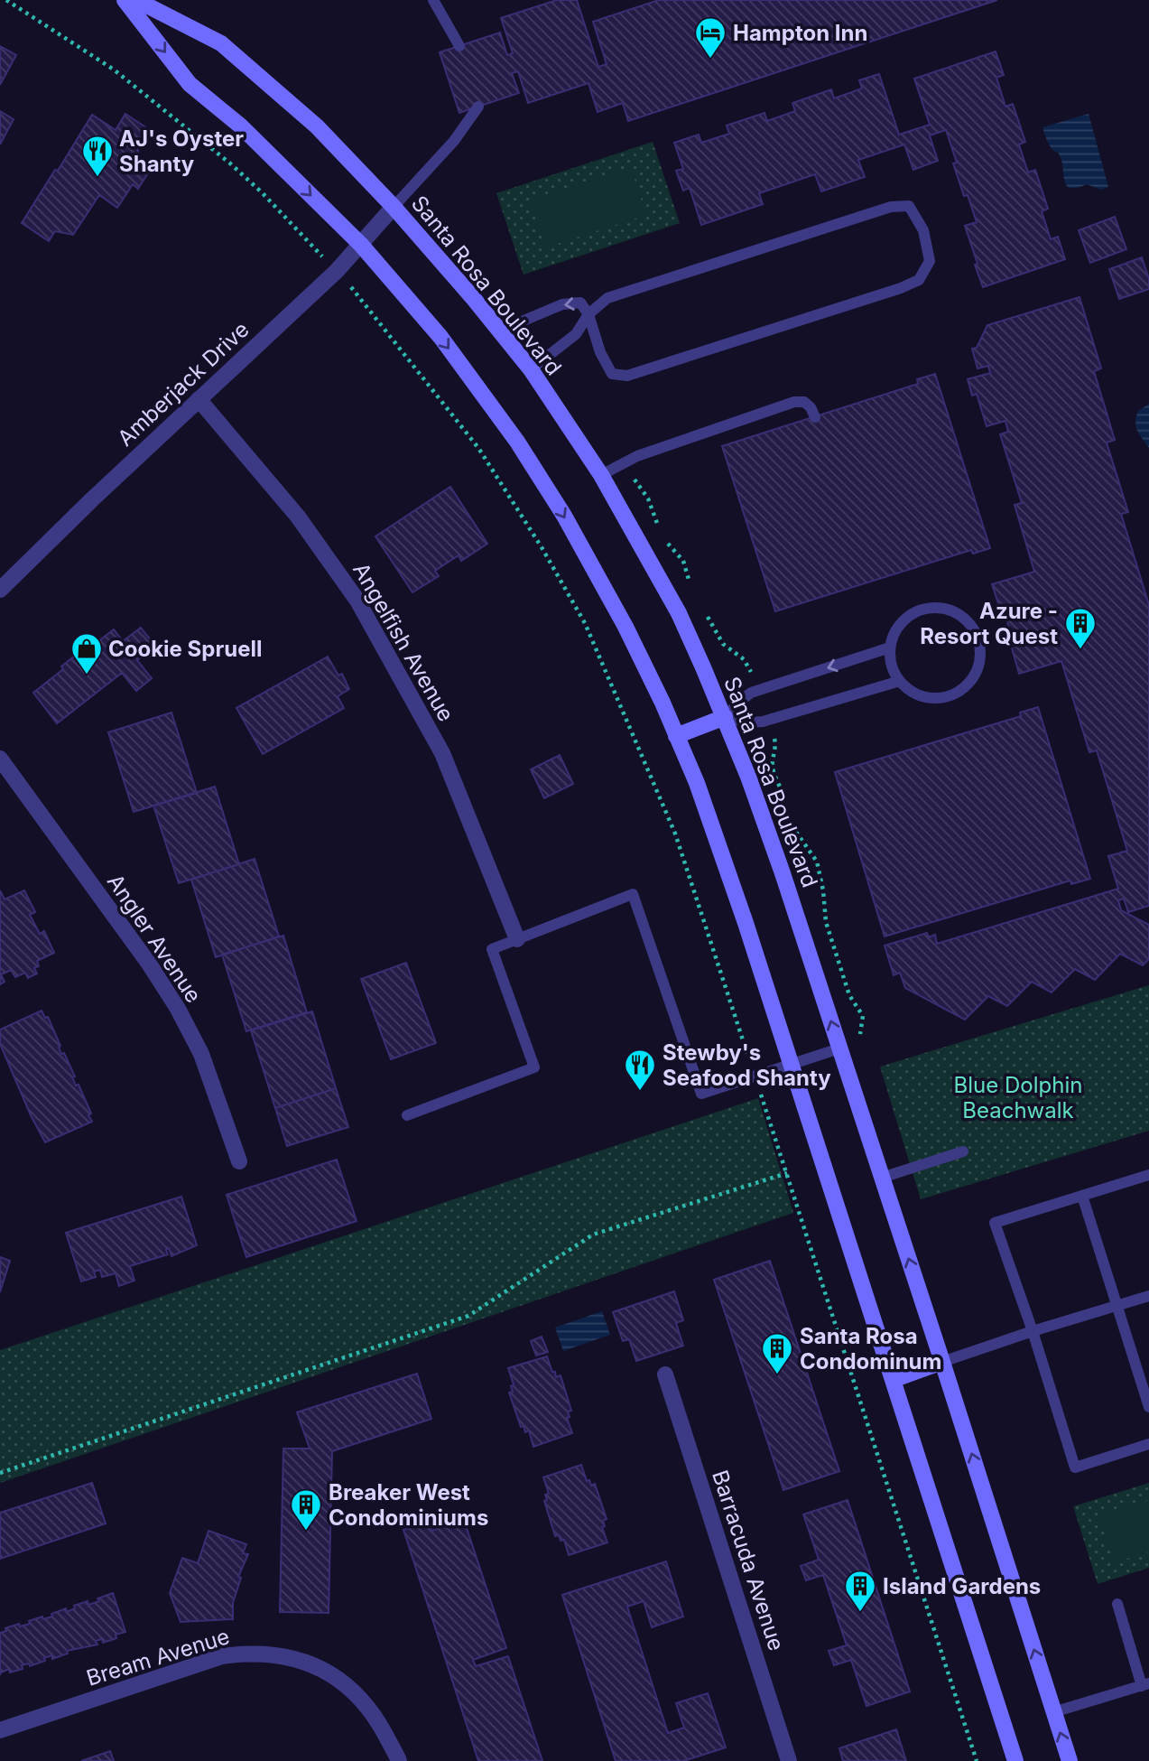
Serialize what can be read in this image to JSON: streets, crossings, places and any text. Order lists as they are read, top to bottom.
{
  "streets": {
    "street": [
      "Santa Rosa Boulevard",
      "Amberjack Drive",
      "Angelfish Avenue",
      "Angler Avenue",
      "Barracuda Avenue",
      "Bream Avenue"
    ]
  },
  "crossings": [
    ["Santa Rosa Boulevard", "Amberjack Drive"],
    ["Amberjack Drive", "Angelfish Avenue"]
  ],
  "parks": ["Blue Dolphin Beachwalk"],
  "places": {
    "hotel": ["Hampton Inn"],
    "restaurant": ["AJ's Oyster Shanty", "Stewby's Seafood Shanty"],
    "building": [
      "Azure - Resort Quest",
      "Santa Rosa Condominum",
      "Breaker West Condominiums",
      "Island Gardens"
    ],
    "shop": ["Cookie Spruell"]
  }
}
